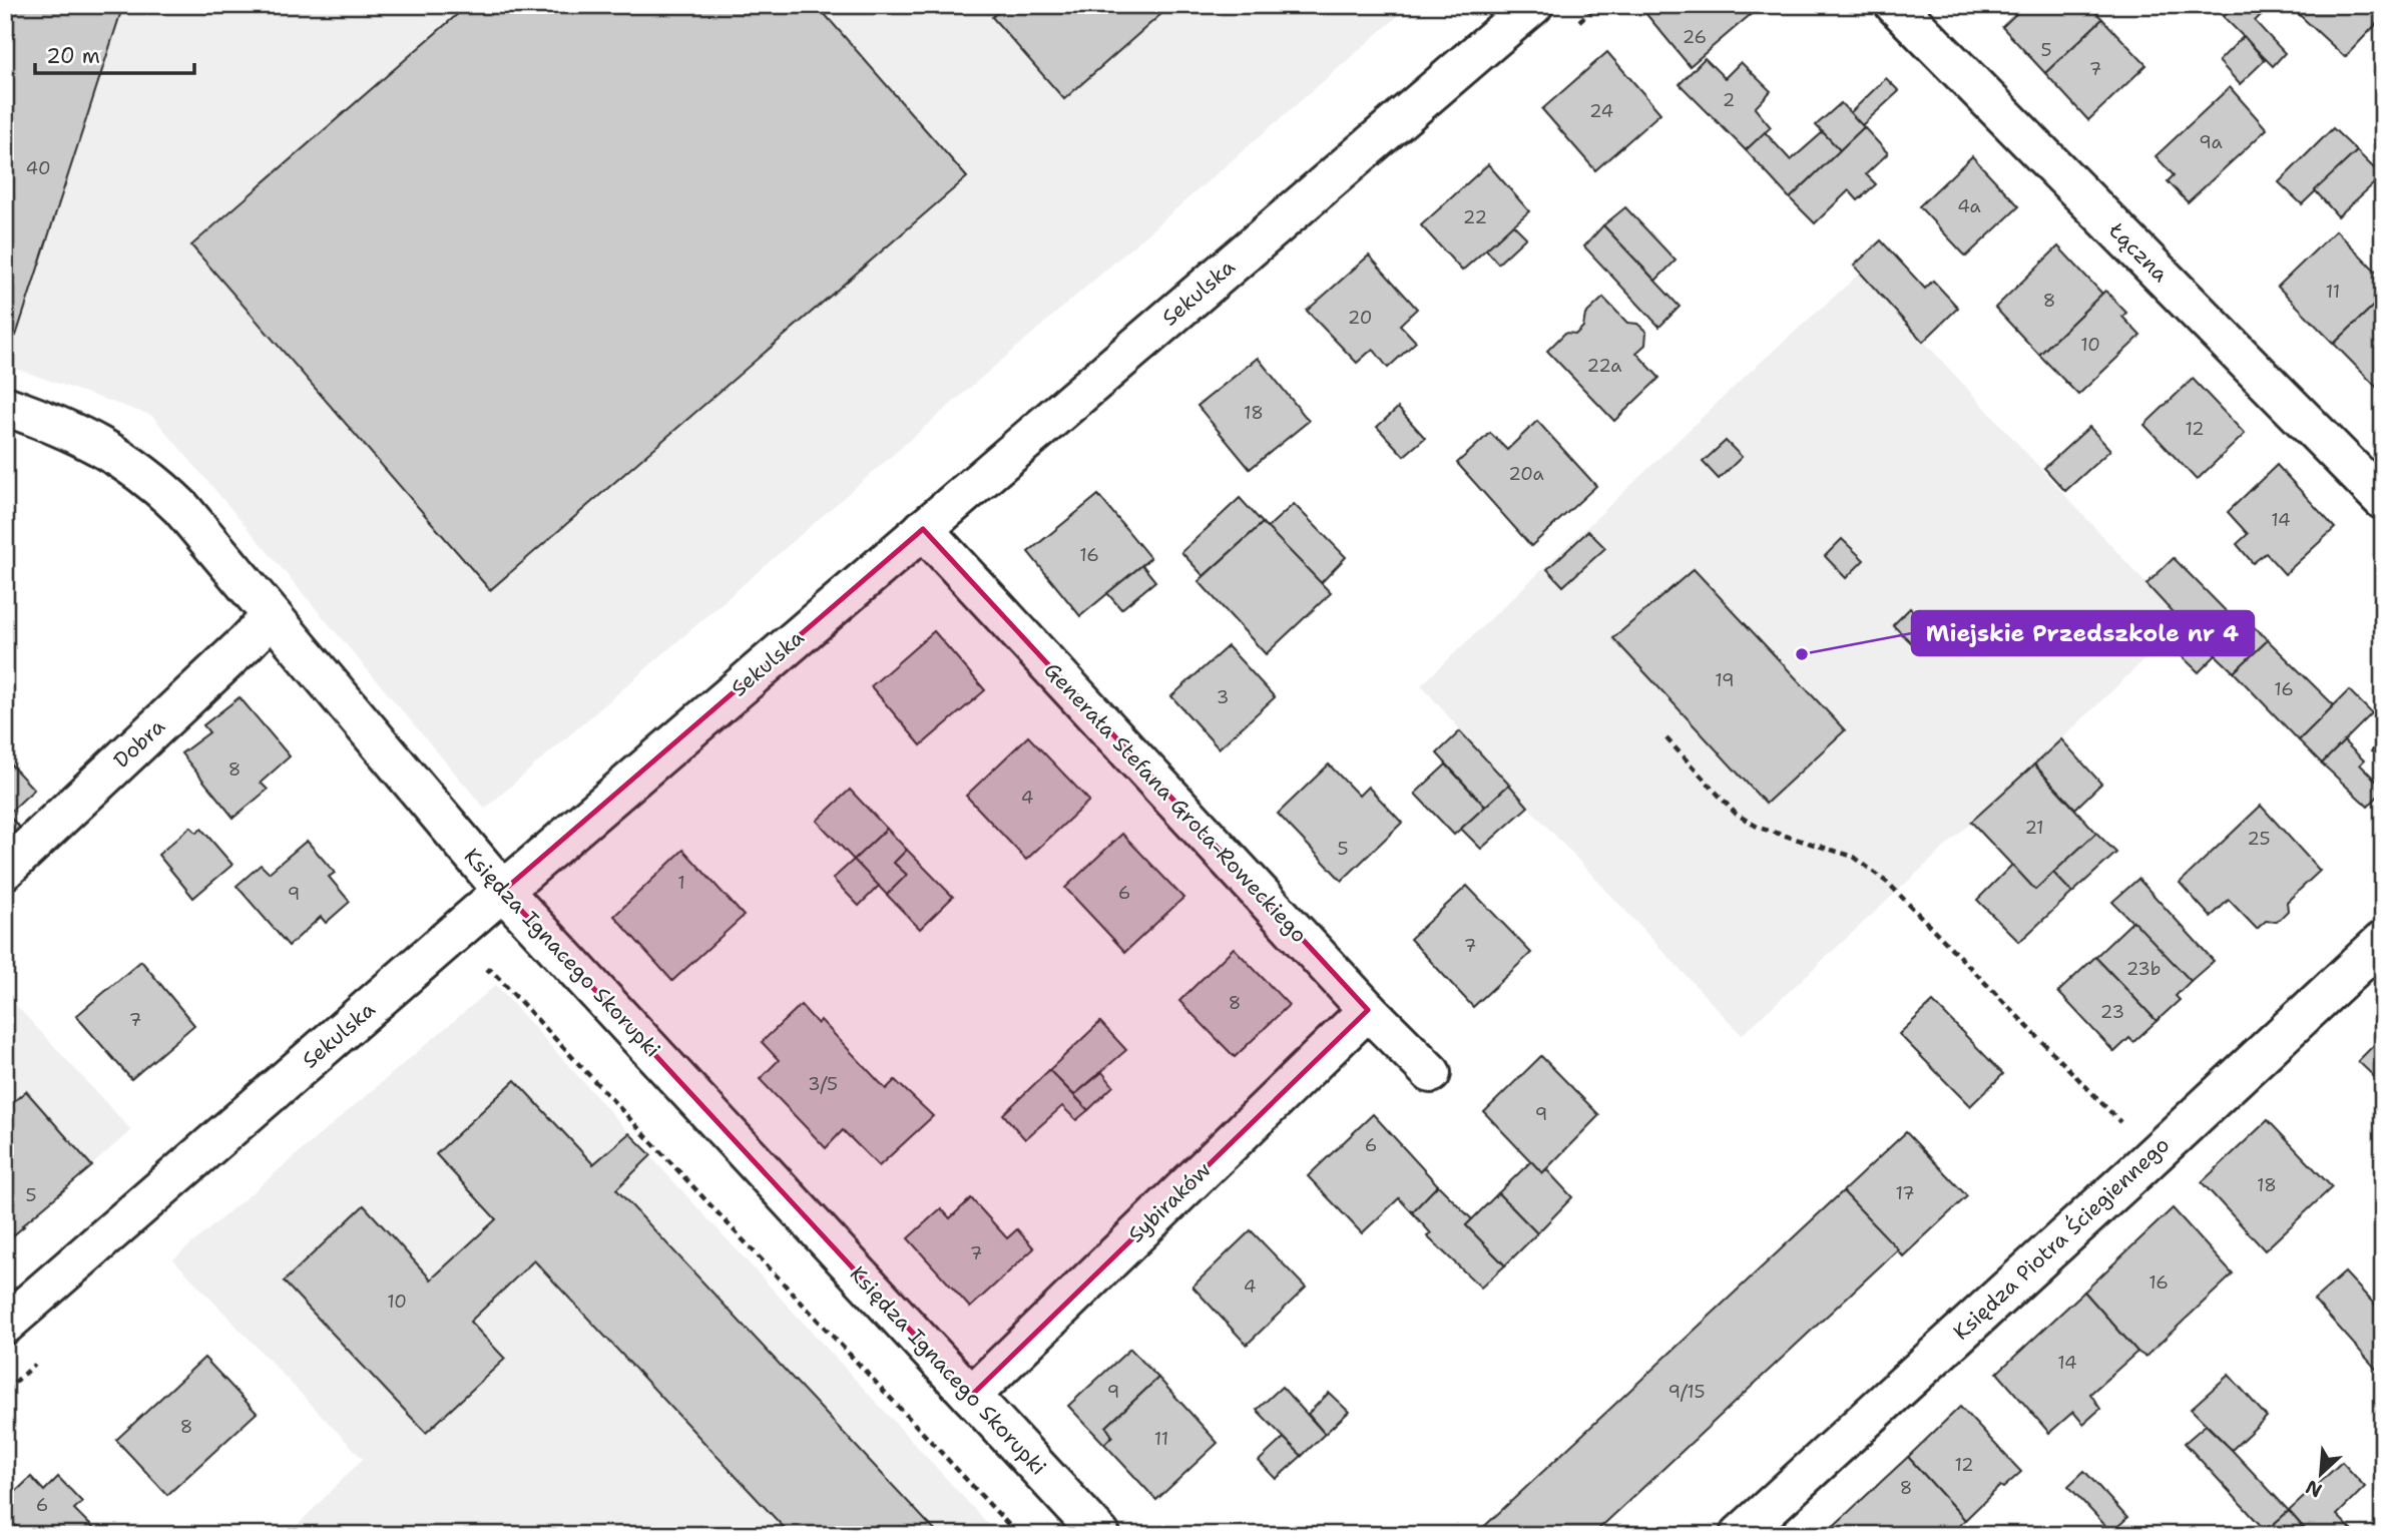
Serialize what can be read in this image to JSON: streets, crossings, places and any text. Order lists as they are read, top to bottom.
{
  "streets": {
    "street": [
      "Łączna",
      "Sekulska",
      "Dobra",
      "Generała Stefana Grota-Roweckiego",
      "Księdza Ignacego Skorupki",
      "Sybiraków",
      "Księdza Piotra Ściegiennego"
    ]
  },
  "crossings": [
    ["Sekulska", "Generała Stefana Grota-Roweckiego"],
    ["Sekulska", "Księdza Ignacego Skorupki"],
    ["Dobra", "Księdza Ignacego Skorupki"],
    ["Generała Stefana Grota-Roweckiego", "Sybiraków"],
    ["Księdza Ignacego Skorupki", "Sybiraków"]
  ],
  "places": ["Miejskie Przedszkole nr 4"],
  "house_numbers": [
    "26",
    "5",
    "7",
    "2",
    "24",
    "9a",
    "40",
    "4a",
    "22",
    "11",
    "8",
    "20",
    "10",
    "22a",
    "18",
    "12",
    "20a",
    "14",
    "16",
    "19",
    "16",
    "3",
    "8",
    "4",
    "21",
    "25",
    "5",
    "1",
    "6",
    "9",
    "7",
    "23b",
    "8",
    "23",
    "7",
    "3/5",
    "9",
    "6",
    "18",
    "17",
    "5",
    "7",
    "16",
    "4",
    "10",
    "14",
    "9",
    "9/15",
    "8",
    "11",
    "12",
    "8",
    "6"
  ],
  "scale_bar": "20 m",
  "north": "bottom left"
}
